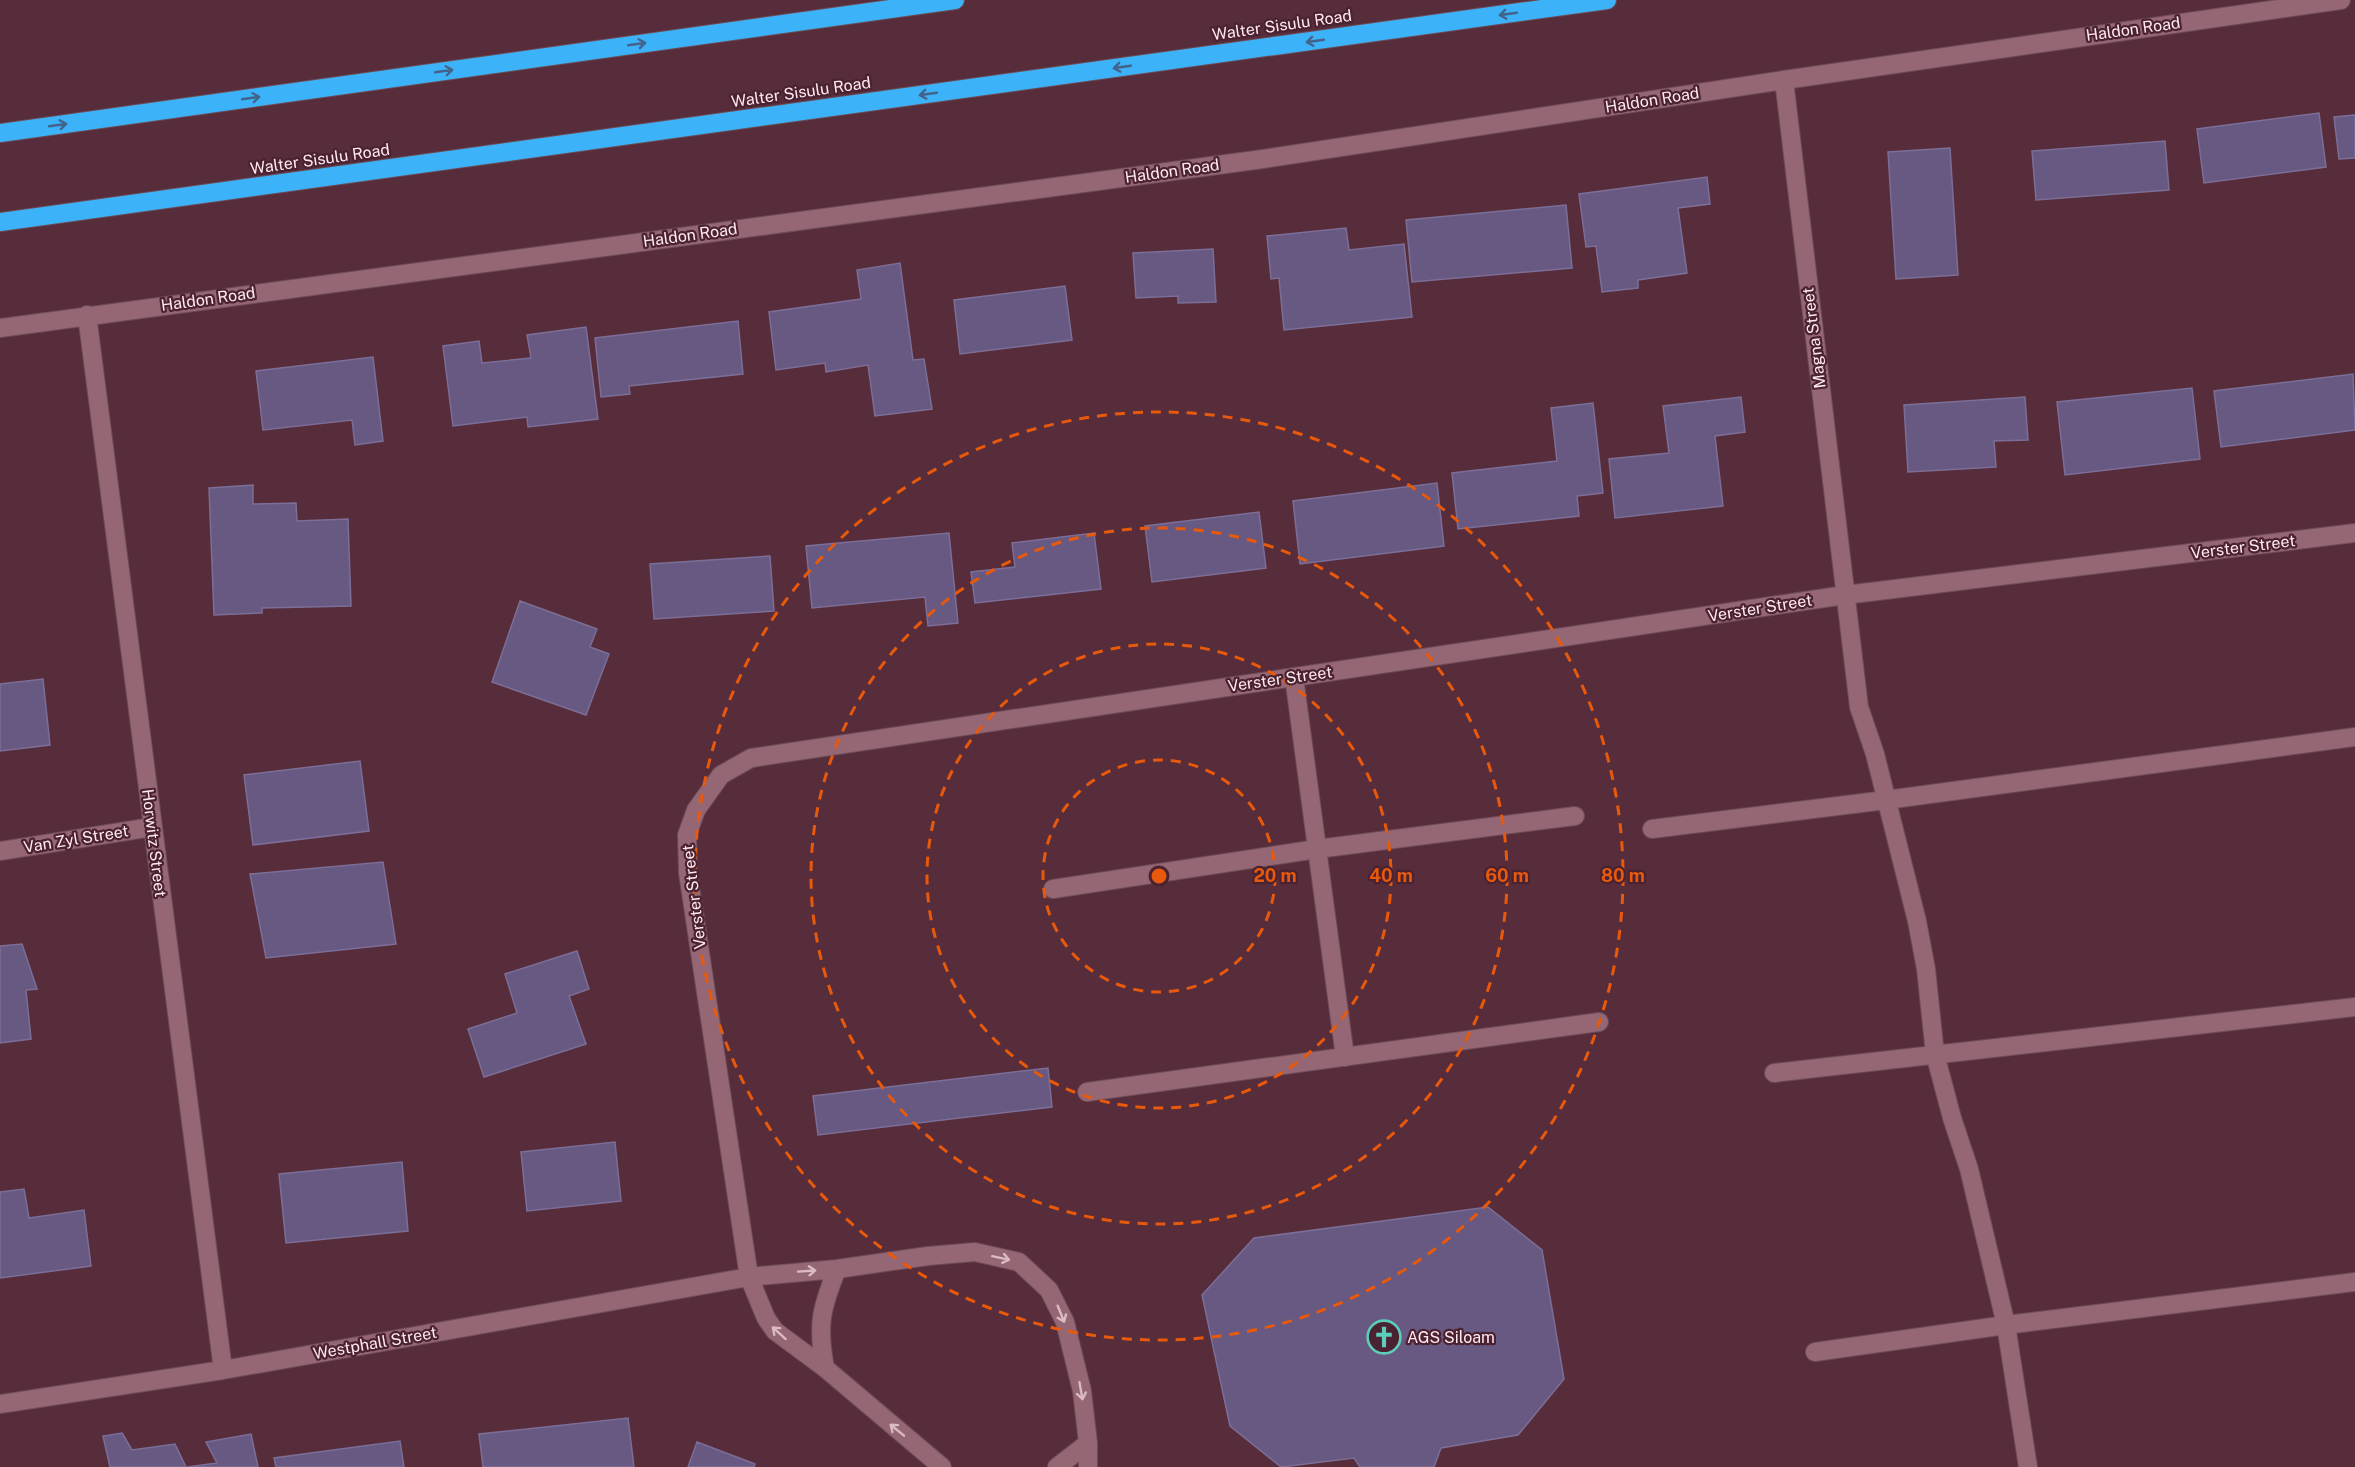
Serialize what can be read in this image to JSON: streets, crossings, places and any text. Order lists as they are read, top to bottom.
{
  "streets": {
    "highway": ["Walter Sisulu Road"],
    "street": [
      "Haldon Road",
      "Magna Street",
      "Verster Street",
      "Van Zyl Street",
      "Horwitz Street",
      "Westphall Street"
    ]
  },
  "crossings": [
    ["Haldon Road", "Magna Street"],
    ["Haldon Road", "Horwitz Street"],
    ["Magna Street", "Verster Street"],
    ["Verster Street", "Westphall Street"],
    ["Van Zyl Street", "Horwitz Street"],
    ["Horwitz Street", "Westphall Street"]
  ],
  "places": {
    "church": ["AGS Siloam"]
  },
  "rings": [
    "20 m",
    "40 m",
    "60 m",
    "80 m"
  ]
}
